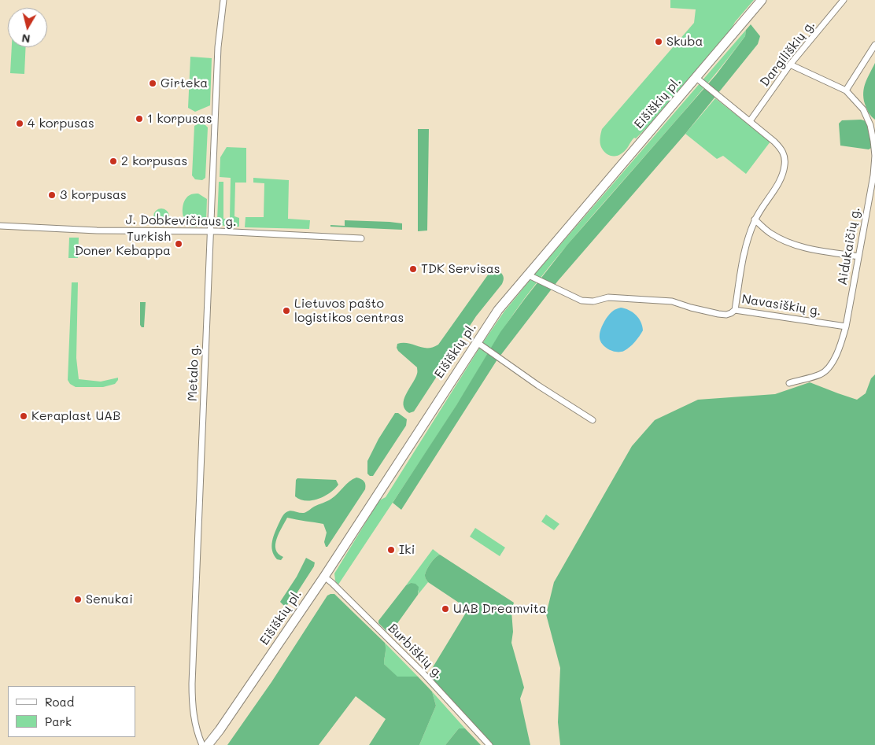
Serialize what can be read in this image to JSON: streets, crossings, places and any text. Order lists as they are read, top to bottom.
{
  "streets": {
    "main road": ["Eišiškių pl."],
    "street": [
      "Dargiliškių g.",
      "J. Dobkevičiaus g.",
      "Aidukaičių g.",
      "Navasiškių g.",
      "Metalo g.",
      "Burbiškių g."
    ]
  },
  "crossings": [
    ["Dargiliškių g.", "Aidukaičių g."],
    ["Dargiliškių g.", "Navasiškių g."],
    ["Eišiškių pl.", "Navasiškių g."],
    ["Eišiškių pl.", "Burbiškių g."],
    ["J. Dobkevičiaus g.", "Metalo g."],
    ["Aidukaičių g.", "Navasiškių g."]
  ],
  "places": [
    "Skuba",
    "Girteka",
    "1 korpusas",
    "4 korpusas",
    "2 korpusas",
    "3 korpusas",
    "Turkish Doner Kebappa",
    "TDK Servisas",
    "Lietuvos pašto logistikos centras",
    "Keraplast UAB",
    "Iki",
    "Senukai",
    "UAB Dreamvita"
  ],
  "legend": ["Road", "Park"],
  "north": "bottom"
}
